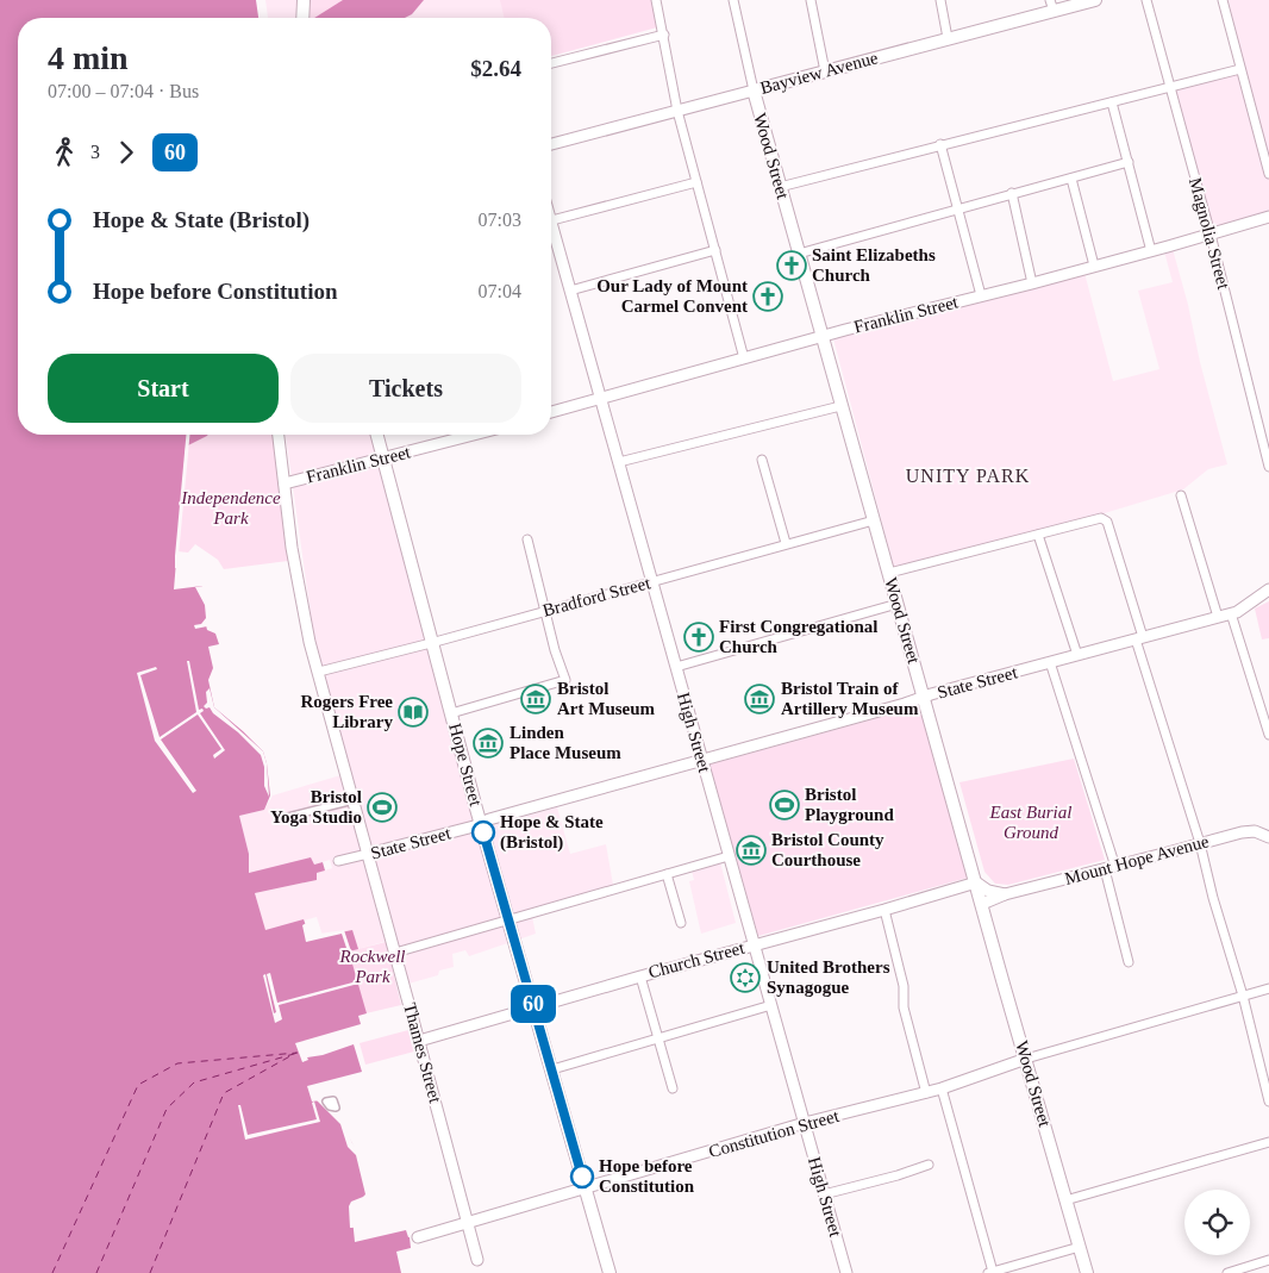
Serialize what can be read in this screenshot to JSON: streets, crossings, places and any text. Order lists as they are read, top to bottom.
{
  "streets": {
    "main road": ["Bayview Avenue", "Wood Street", "Hope Street"],
    "street": [
      "Magnolia Street",
      "Franklin Street",
      "Bradford Street",
      "State Street",
      "High Street",
      "Mount Hope Avenue",
      "Church Street",
      "Thames Street",
      "Constitution Street"
    ]
  },
  "crossings": [
    ["Bayview Avenue", "Wood Street"],
    ["Wood Street", "Franklin Street"],
    ["Wood Street", "Bradford Street"],
    ["Wood Street", "State Street"],
    ["Wood Street", "Mount Hope Avenue"],
    ["Wood Street", "Church Street"],
    ["Wood Street", "Constitution Street"],
    ["Magnolia Street", "Franklin Street"],
    ["Franklin Street", "High Street"],
    ["Franklin Street", "Hope Street"],
    ["Franklin Street", "Thames Street"],
    ["Bradford Street", "High Street"],
    ["Bradford Street", "Hope Street"],
    ["Bradford Street", "Thames Street"],
    ["State Street", "High Street"],
    ["State Street", "Hope Street"],
    ["State Street", "Thames Street"],
    ["High Street", "Church Street"],
    ["High Street", "Constitution Street"],
    ["Hope Street", "Church Street"],
    ["Hope Street", "Constitution Street"],
    ["Church Street", "Thames Street"],
    ["Thames Street", "Constitution Street"]
  ],
  "districts": ["UNITY PARK"],
  "parks": ["Independence Park", "East Burial Ground", "Rockwell Park"],
  "places": {
    "church": ["Saint Elizabeths Church", "Our Lady of Mount Carmel Convent", "First Congregational Church"],
    "museum": [
      "Bristol Art Museum",
      "Bristol Train of Artillery Museum",
      "Linden Place Museum",
      "Bristol County Courthouse"
    ],
    "library": ["Rogers Free Library"],
    "sports": ["Bristol Playground", "Bristol Yoga Studio"],
    "other": ["Hope & State (Bristol)", "Hope before Constitution"],
    "synagogue": ["United Brothers Synagogue"]
  },
  "lines": ["bus line 60"],
  "page": {
    "on_map": "60",
    "heading": ["4 min", "07:00 – 07:04 · Bus", "$2.64"],
    "legs": ["3", "60"],
    "list": [
      {
        "name": "Hope & State (Bristol)",
        "value": "07:03"
      },
      {
        "name": "Hope before Constitution",
        "value": "07:04"
      }
    ],
    "buttons": ["Start", "Tickets"]
  }
}
